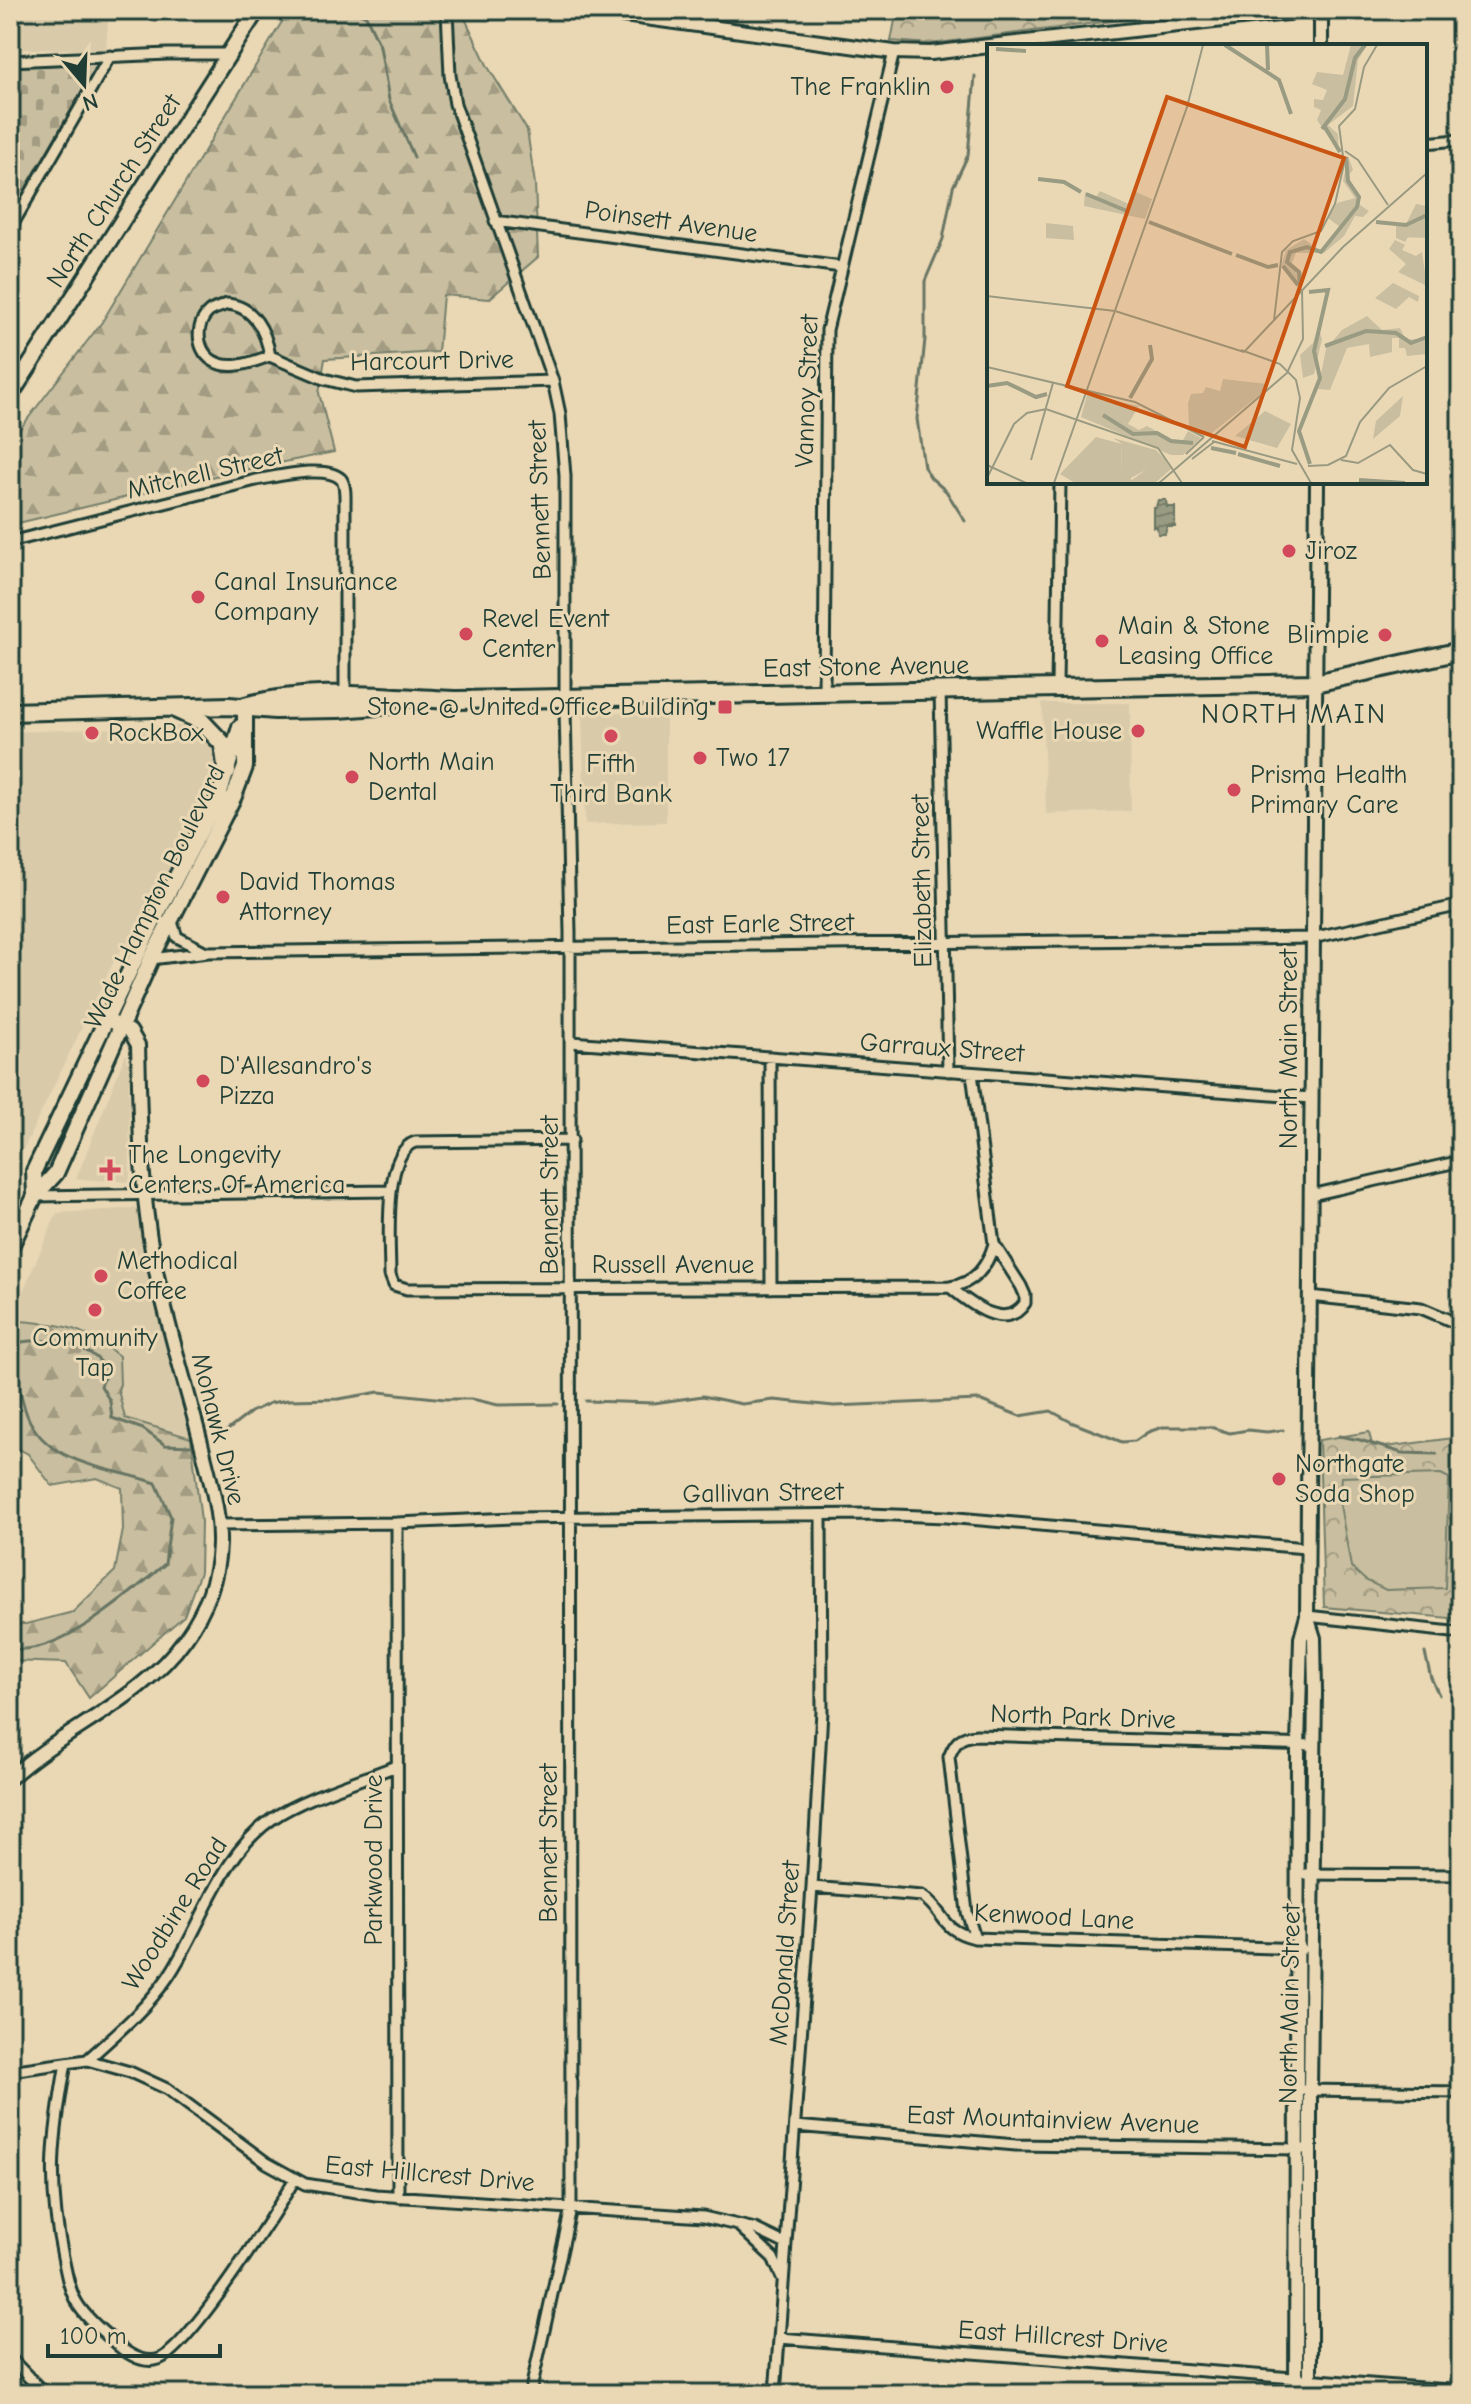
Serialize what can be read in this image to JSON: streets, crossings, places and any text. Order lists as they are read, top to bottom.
{
  "streets": {
    "highway": ["East Stone Avenue"],
    "main road": ["North Church Street", "Wade Hampton Boulevard"],
    "street": [
      "Poinsett Avenue",
      "Harcourt Drive",
      "Vannoy Street",
      "Mitchell Street",
      "Bennett Street",
      "Elizabeth Street",
      "East Earle Street",
      "Garraux Street",
      "North Main Street",
      "Russell Avenue",
      "Mohawk Drive",
      "Gallivan Street",
      "North Park Drive",
      "Parkwood Drive",
      "Woodbine Road",
      "Kenwood Lane",
      "McDonald Street",
      "East Mountainview Avenue",
      "East Hillcrest Drive"
    ]
  },
  "crossings": [
    ["Poinsett Avenue", "Vannoy Street"],
    ["Poinsett Avenue", "Bennett Street"],
    ["Harcourt Drive", "Bennett Street"],
    ["Vannoy Street", "East Stone Avenue"],
    ["Mitchell Street", "East Stone Avenue"],
    ["Bennett Street", "East Stone Avenue"],
    ["Bennett Street", "East Earle Street"],
    ["Bennett Street", "Garraux Street"],
    ["Bennett Street", "Russell Avenue"],
    ["Bennett Street", "Gallivan Street"],
    ["Bennett Street", "East Hillcrest Drive"],
    ["East Stone Avenue", "Elizabeth Street"],
    ["East Stone Avenue", "Wade Hampton Boulevard"],
    ["East Stone Avenue", "North Main Street"],
    ["Elizabeth Street", "East Earle Street"],
    ["Elizabeth Street", "Garraux Street"],
    ["Wade Hampton Boulevard", "East Earle Street"],
    ["Wade Hampton Boulevard", "Mohawk Drive"],
    ["East Earle Street", "North Main Street"],
    ["Garraux Street", "North Main Street"],
    ["North Main Street", "Gallivan Street"],
    ["North Main Street", "North Park Drive"],
    ["North Main Street", "Kenwood Lane"],
    ["North Main Street", "East Mountainview Avenue"],
    ["North Main Street", "East Hillcrest Drive"],
    ["Mohawk Drive", "Gallivan Street"],
    ["Gallivan Street", "Parkwood Drive"],
    ["Gallivan Street", "McDonald Street"],
    ["North Park Drive", "Kenwood Lane"],
    ["Parkwood Drive", "Woodbine Road"],
    ["Parkwood Drive", "East Hillcrest Drive"],
    ["Woodbine Road", "East Hillcrest Drive"],
    ["Kenwood Lane", "McDonald Street"],
    ["McDonald Street", "East Mountainview Avenue"],
    ["McDonald Street", "East Hillcrest Drive"]
  ],
  "districts": ["NORTH MAIN"],
  "places": {
    "other": [
      "The Franklin",
      "Jiroz",
      "Canal Insurance Company",
      "Revel Event Center",
      "Blimpie",
      "Main & Stone Leasing Office",
      "Waffle House",
      "RockBox",
      "Fifth Third Bank",
      "Two 17",
      "North Main Dental",
      "Prisma Health Primary Care",
      "David Thomas Attorney",
      "D'Allesandro's Pizza",
      "Methodical Coffee",
      "Community Tap",
      "Northgate Soda Shop"
    ],
    "transit": ["Stone @ United Office Building"],
    "health": ["The Longevity Centers Of America"]
  },
  "scale_bar": "100 m",
  "north": "bottom"
}
